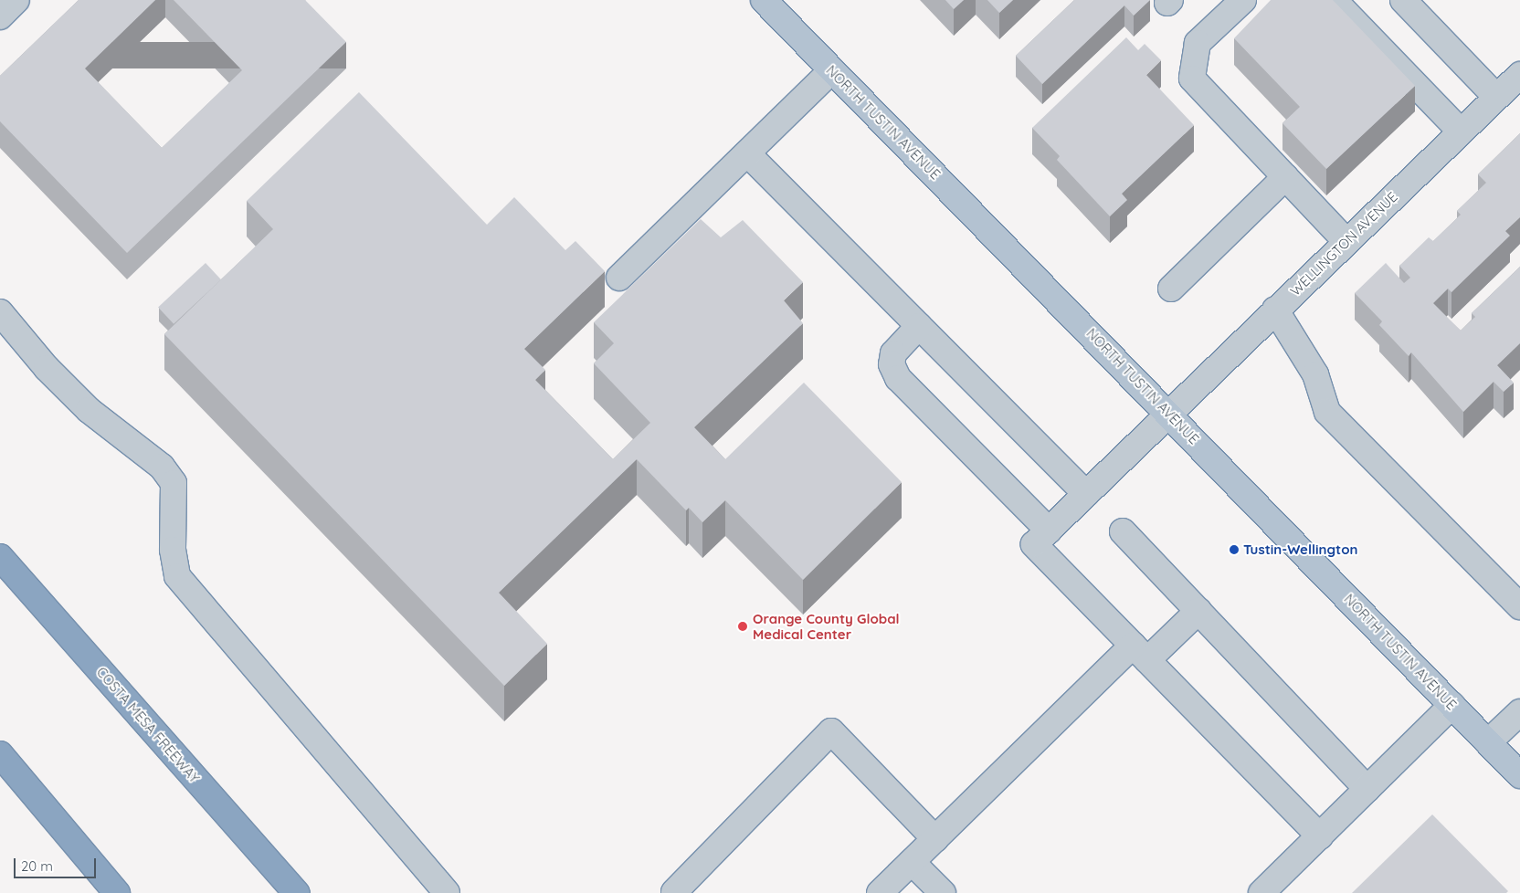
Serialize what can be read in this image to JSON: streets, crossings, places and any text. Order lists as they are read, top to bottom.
{
  "streets": {
    "highway": ["COSTA MESA FREEWAY"],
    "main road": ["NORTH TUSTIN AVENUE"],
    "street": ["WELLINGTON AVENUE"]
  },
  "crossings": [
    ["NORTH TUSTIN AVENUE", "WELLINGTON AVENUE"]
  ],
  "places": ["Tustin-Wellington", "Orange County Global Medical Center"],
  "scale_bar": "20 m"
}
